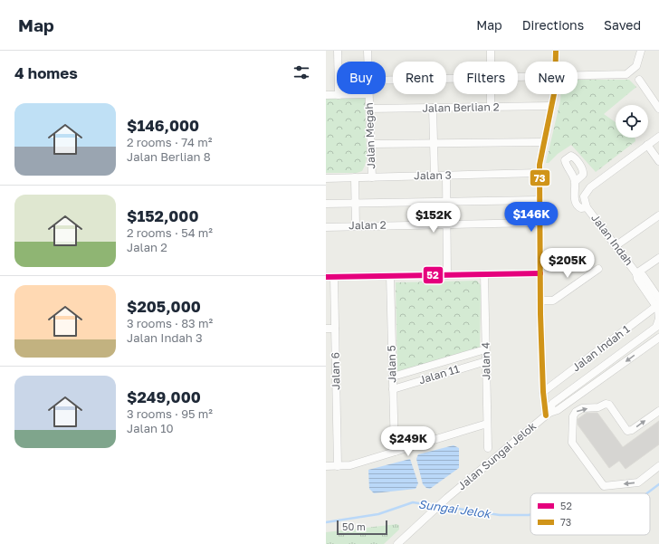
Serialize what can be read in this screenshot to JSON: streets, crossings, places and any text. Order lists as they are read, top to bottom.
{
  "streets": {
    "street": [
      "Jalan Berlian 2",
      "Jalan Megah",
      "Jalan 3",
      "Jalan 2",
      "Jalan Indah",
      "Jalan Indah 1",
      "Jalan 4",
      "Jalan 5",
      "Jalan 6",
      "Jalan 11",
      "Jalan Sungai Jelok"
    ]
  },
  "crossings": [
    ["Jalan Berlian 2", "Jalan Megah"],
    ["Jalan Megah", "Jalan 3"],
    ["Jalan Indah", "Jalan Indah 1"],
    ["Jalan 4", "Jalan 11"],
    ["Jalan 5", "Jalan 11"]
  ],
  "water": ["Sungai Jelok"],
  "lines": ["transit line 73", "transit line 52"],
  "legend": ["52", "73"],
  "scale_bar": "50 m",
  "page": {
    "header": "Map",
    "nav": ["Map", "Directions", "Saved"],
    "heading": "4 homes",
    "chip": [
      "Buy",
      "Rent",
      "Filters",
      "New"
    ],
    "list": [
      {
        "name": "$146,000",
        "note": "2 rooms · 74 m² · Jalan Berlian 8"
      },
      {
        "name": "$152,000",
        "note": "2 rooms · 54 m² · Jalan 2"
      },
      {
        "name": "$205,000",
        "note": "3 rooms · 83 m² · Jalan Indah 3"
      },
      {
        "name": "$249,000",
        "note": "3 rooms · 95 m² · Jalan 10"
      }
    ],
    "price": [
      "$146K",
      "$152K",
      "$205K",
      "$249K"
    ],
    "scale": "50 m"
  }
}
